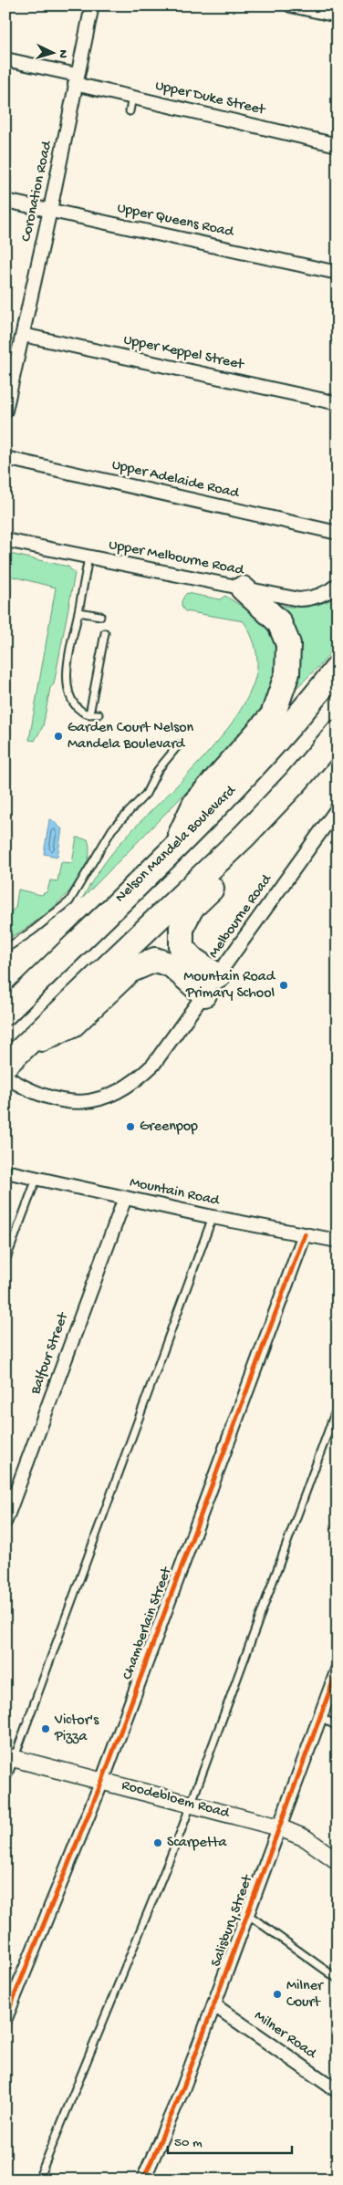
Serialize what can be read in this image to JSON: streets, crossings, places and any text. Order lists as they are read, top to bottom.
{
  "streets": {
    "highway": ["Nelson Mandela Boulevard"],
    "street": [
      "Upper Duke Street",
      "Coronation Road",
      "Upper Queens Road",
      "Upper Keppel Street",
      "Upper Adelaide Road",
      "Upper Melbourne Road",
      "Melbourne Road",
      "Mountain Road",
      "Balfour Street",
      "Chamberlain Street",
      "Roodebloem Road",
      "Salisbury Street",
      "Milner Road"
    ]
  },
  "crossings": [
    ["Upper Duke Street", "Coronation Road"],
    ["Coronation Road", "Upper Queens Road"],
    ["Coronation Road", "Upper Keppel Street"],
    ["Mountain Road", "Balfour Street"],
    ["Mountain Road", "Chamberlain Street"],
    ["Chamberlain Street", "Roodebloem Road"],
    ["Roodebloem Road", "Salisbury Street"],
    ["Salisbury Street", "Milner Road"]
  ],
  "places": [
    "Garden Court Nelson Mandela Boulevard",
    "Mountain Road Primary School",
    "Greenpop",
    "Victor's Pizza",
    "Scarpetta",
    "Milner Court"
  ],
  "scale_bar": "50 m",
  "north": "right"
}
